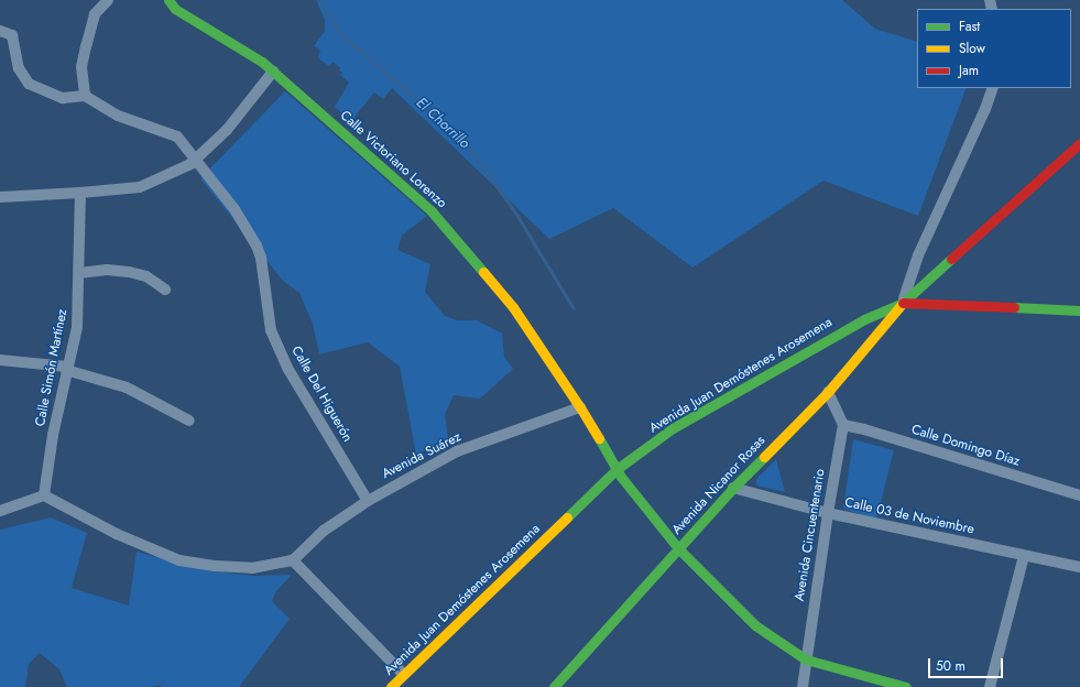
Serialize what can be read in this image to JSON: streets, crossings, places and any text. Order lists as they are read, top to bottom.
{
  "streets": {
    "main road": ["Calle Victoriano Lorenzo", "Avenida Juan Demóstenes Arosemena", "Avenida Nicanor Rosas"],
    "street": [
      "Calle Simón Martínez",
      "Calle Del Higuerón",
      "Calle Domingo Díaz",
      "Avenida Suárez",
      "Calle 03 de Noviembre",
      "Avenida Cincuentenario"
    ]
  },
  "crossings": [
    ["Calle Victoriano Lorenzo", "Avenida Juan Demóstenes Arosemena"],
    ["Calle Victoriano Lorenzo", "Avenida Suárez"],
    ["Calle Victoriano Lorenzo", "Avenida Nicanor Rosas"],
    ["Calle Victoriano Lorenzo", "Avenida Cincuentenario"],
    ["Avenida Juan Demóstenes Arosemena", "Avenida Nicanor Rosas"],
    ["Calle Del Higuerón", "Avenida Suárez"],
    ["Calle Domingo Díaz", "Avenida Cincuentenario"],
    ["Avenida Nicanor Rosas", "Calle 03 de Noviembre"],
    ["Calle 03 de Noviembre", "Avenida Cincuentenario"]
  ],
  "water": ["El Chorrillo"],
  "legend": ["Fast", "Slow", "Jam"],
  "scale_bar": "50 m"
}
